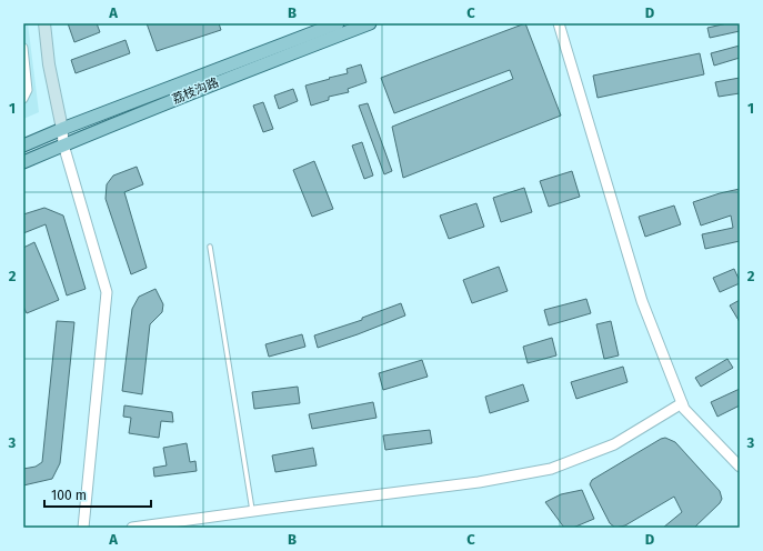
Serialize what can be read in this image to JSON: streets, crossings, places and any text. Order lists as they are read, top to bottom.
{
  "streets": {
    "main road": ["荔枝沟路"]
  },
  "scale_bar": "100 m",
  "grid": {
    "columns": [
      "A",
      "B",
      "C",
      "D"
    ],
    "rows": ["1", "2", "3"]
  }
}
